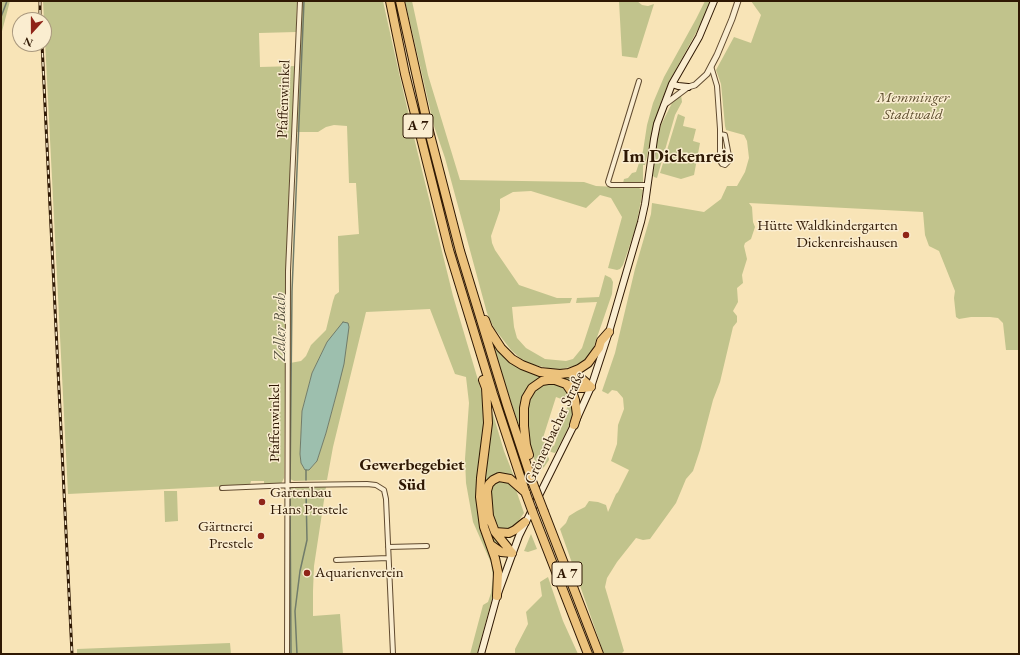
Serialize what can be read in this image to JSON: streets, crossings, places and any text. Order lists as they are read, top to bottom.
{
  "streets": {
    "highway": ["A 7"],
    "main road": ["Grönenbacher Straße"],
    "street": ["Pfaffenwinkel"]
  },
  "crossings": [
    ["A 7", "Grönenbacher Straße"]
  ],
  "districts": ["Im Dickenreis", "Gewerbegebiet Süd"],
  "water": ["Zeller Bach"],
  "parks": ["Memminger Stadtwald"],
  "places": [
    "Hütte Waldkindergarten Dickenreishausen",
    "Gartenbau Hans Prestele",
    "Gärtnerei Prestele",
    "Aquarienverein"
  ],
  "north": "bottom"
}
